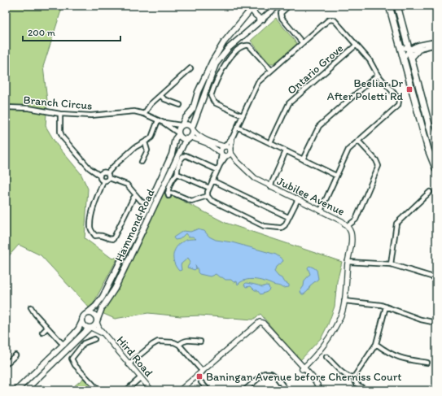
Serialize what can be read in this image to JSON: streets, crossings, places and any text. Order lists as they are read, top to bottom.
{
  "streets": {
    "main road": ["Hammond Road"],
    "street": [
      "Ontario Grove",
      "Branch Circus",
      "Jubilee Avenue",
      "Hird Road"
    ]
  },
  "crossings": [
    ["Branch Circus", "Jubilee Avenue"],
    ["Branch Circus", "Hammond Road"],
    ["Jubilee Avenue", "Hammond Road"],
    ["Hammond Road", "Hird Road"]
  ],
  "places": {
    "transit": ["Beeliar Dr After Poletti Rd", "Baningan Avenue before Cherniss Court"]
  },
  "scale_bar": "200 m"
}
